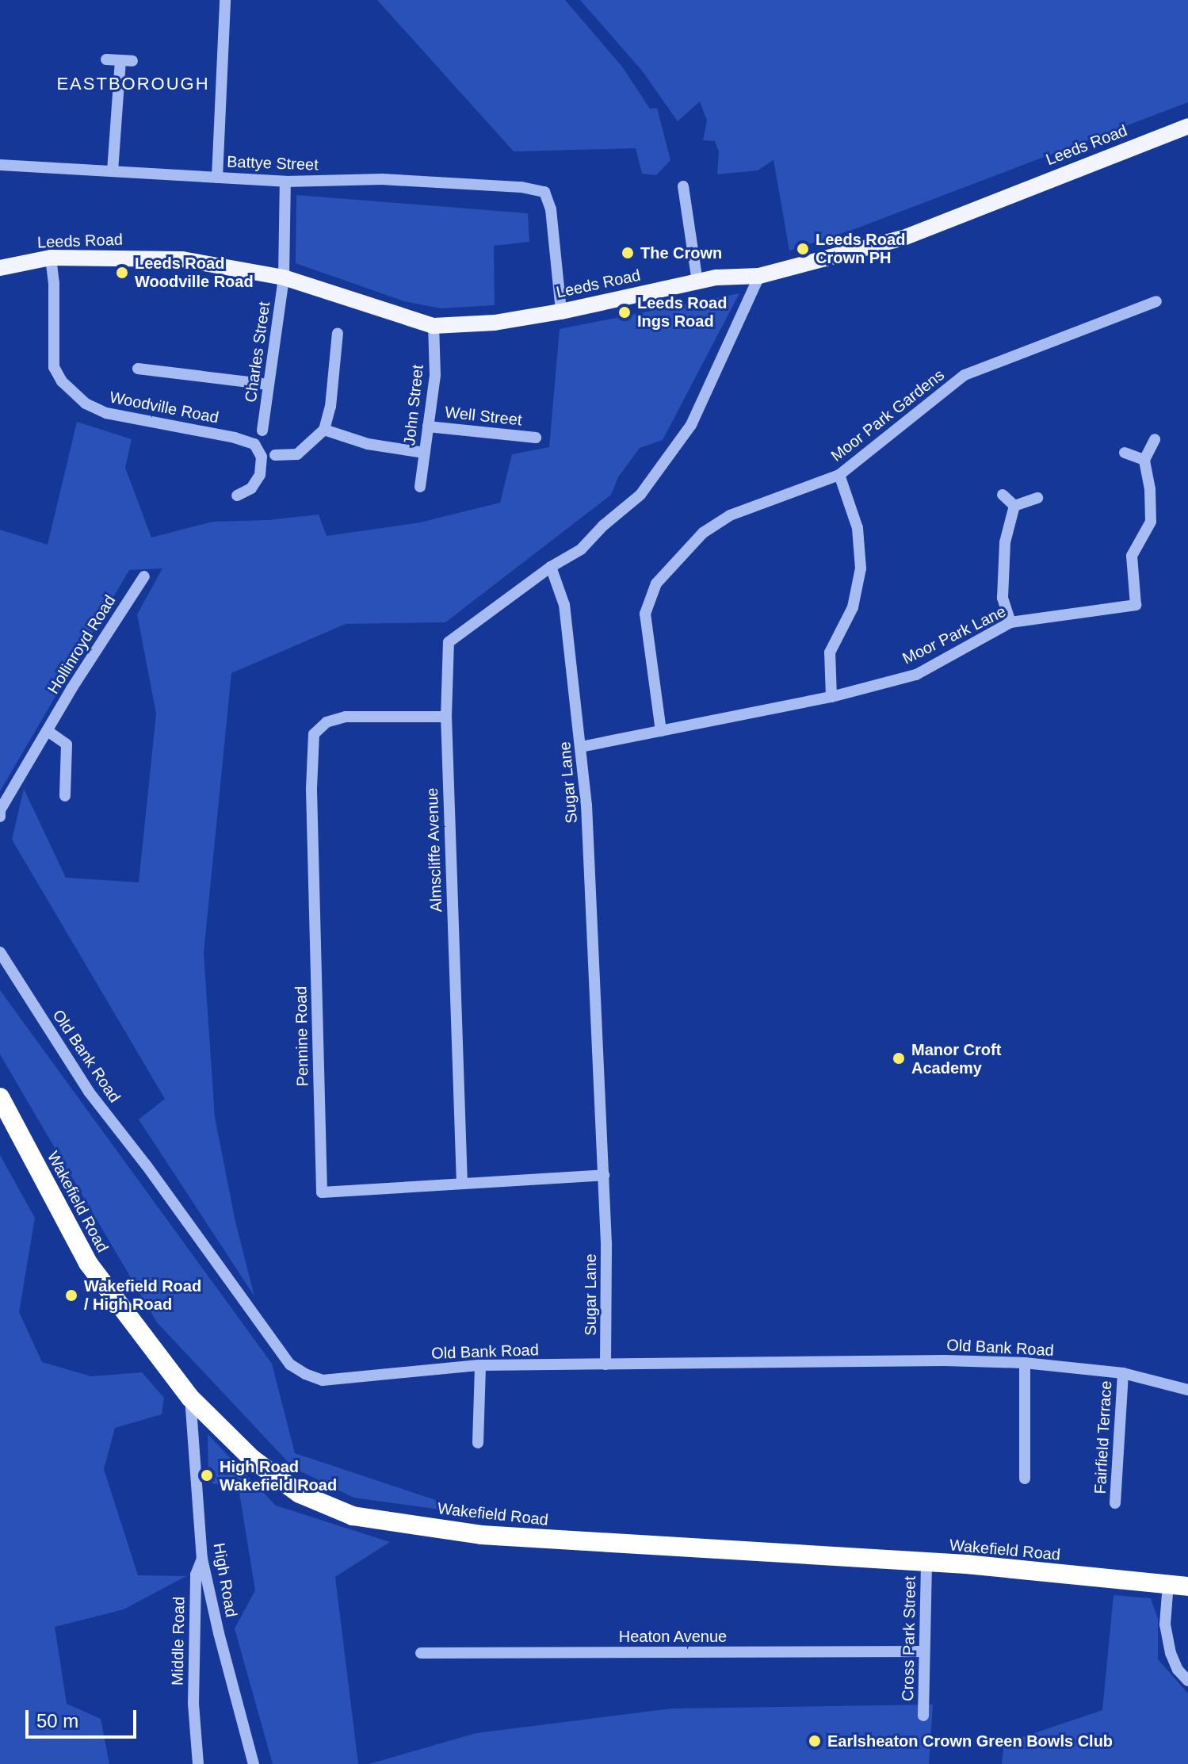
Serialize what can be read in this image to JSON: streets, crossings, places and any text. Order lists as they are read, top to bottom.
{
  "streets": {
    "highway": ["Wakefield Road"],
    "main road": ["Leeds Road"],
    "street": [
      "Battye Street",
      "Charles Street",
      "John Street",
      "Woodville Road",
      "Moor Park Gardens",
      "Well Street",
      "Moor Park Lane",
      "Hollinroyd Road",
      "Sugar Lane",
      "Almscliffe Avenue",
      "Pennine Road",
      "Old Bank Road",
      "Fairfield Terrace",
      "High Road",
      "Heaton Avenue",
      "Cross Park Street",
      "Middle Road"
    ]
  },
  "crossings": [
    ["Leeds Road", "Battye Street"],
    ["Leeds Road", "Charles Street"],
    ["Leeds Road", "John Street"],
    ["Leeds Road", "Woodville Road"],
    ["Battye Street", "Charles Street"],
    ["John Street", "Well Street"],
    ["Moor Park Gardens", "Moor Park Lane"],
    ["Moor Park Lane", "Sugar Lane"],
    ["Sugar Lane", "Almscliffe Avenue"],
    ["Sugar Lane", "Pennine Road"],
    ["Sugar Lane", "Old Bank Road"],
    ["Almscliffe Avenue", "Pennine Road"],
    ["Old Bank Road", "Fairfield Terrace"],
    ["Wakefield Road", "High Road"],
    ["Wakefield Road", "Cross Park Street"],
    ["High Road", "Middle Road"],
    ["Heaton Avenue", "Cross Park Street"]
  ],
  "districts": ["EASTBOROUGH"],
  "places": [
    "Leeds Road Crown PH",
    "The Crown",
    "Leeds Road Woodville Road",
    "Leeds Road Ings Road",
    "Manor Croft Academy",
    "Wakefield Road / High Road",
    "High Road Wakefield Road",
    "Earlsheaton Crown Green Bowls Club"
  ],
  "scale_bar": "50 m"
}
